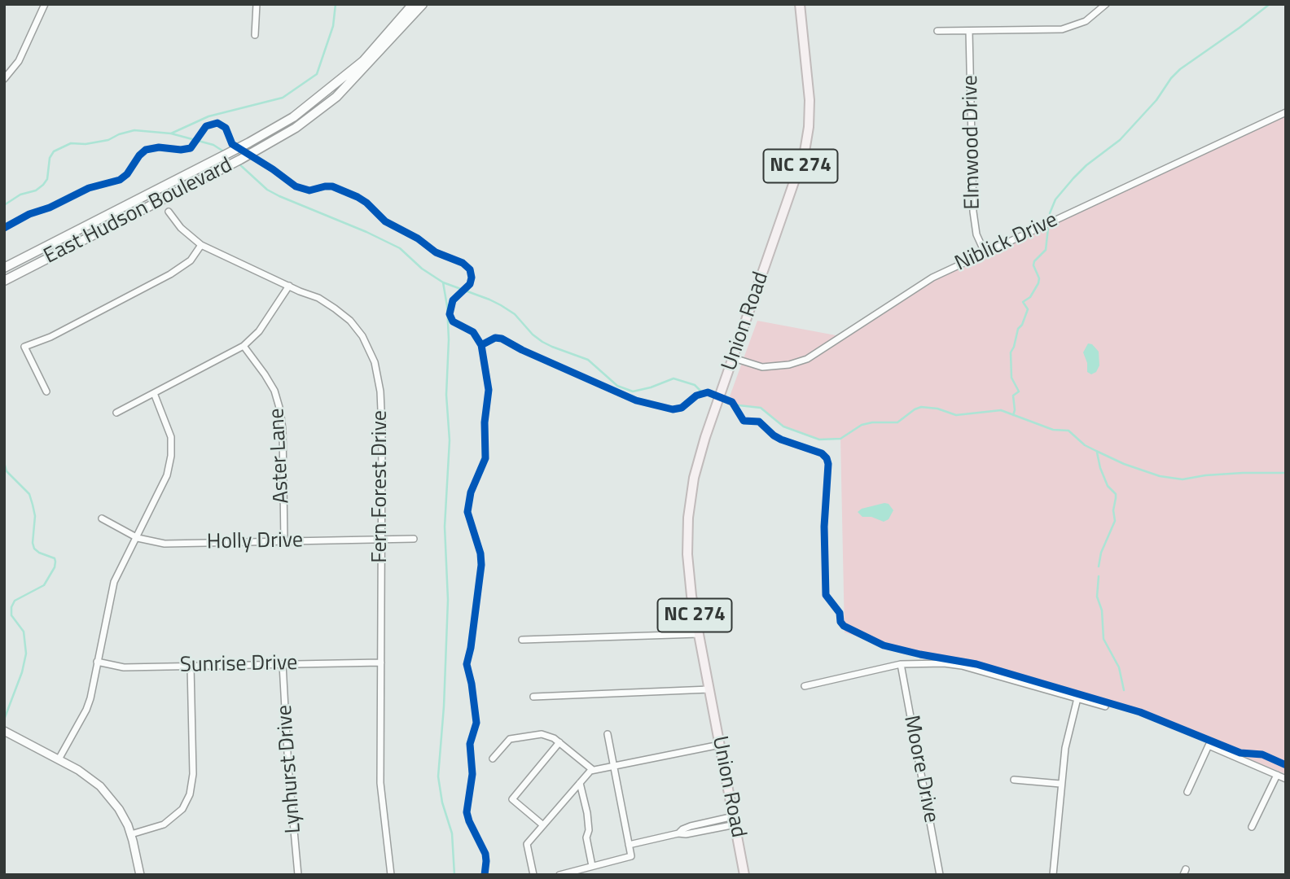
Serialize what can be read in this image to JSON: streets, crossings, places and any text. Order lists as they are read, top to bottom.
{
  "streets": {
    "main road": ["NC 274", "East Hudson Boulevard", "Union Road"],
    "street": [
      "Elmwood Drive",
      "Niblick Drive",
      "Aster Lane",
      "Fern Forest Drive",
      "Holly Drive",
      "Sunrise Drive",
      "Lynhurst Drive",
      "Moore Drive"
    ]
  },
  "crossings": [
    ["Elmwood Drive", "Niblick Drive"],
    ["Niblick Drive", "Union Road"],
    ["Aster Lane", "Holly Drive"],
    ["Fern Forest Drive", "Holly Drive"],
    ["Fern Forest Drive", "Sunrise Drive"],
    ["Sunrise Drive", "Lynhurst Drive"]
  ]
}
